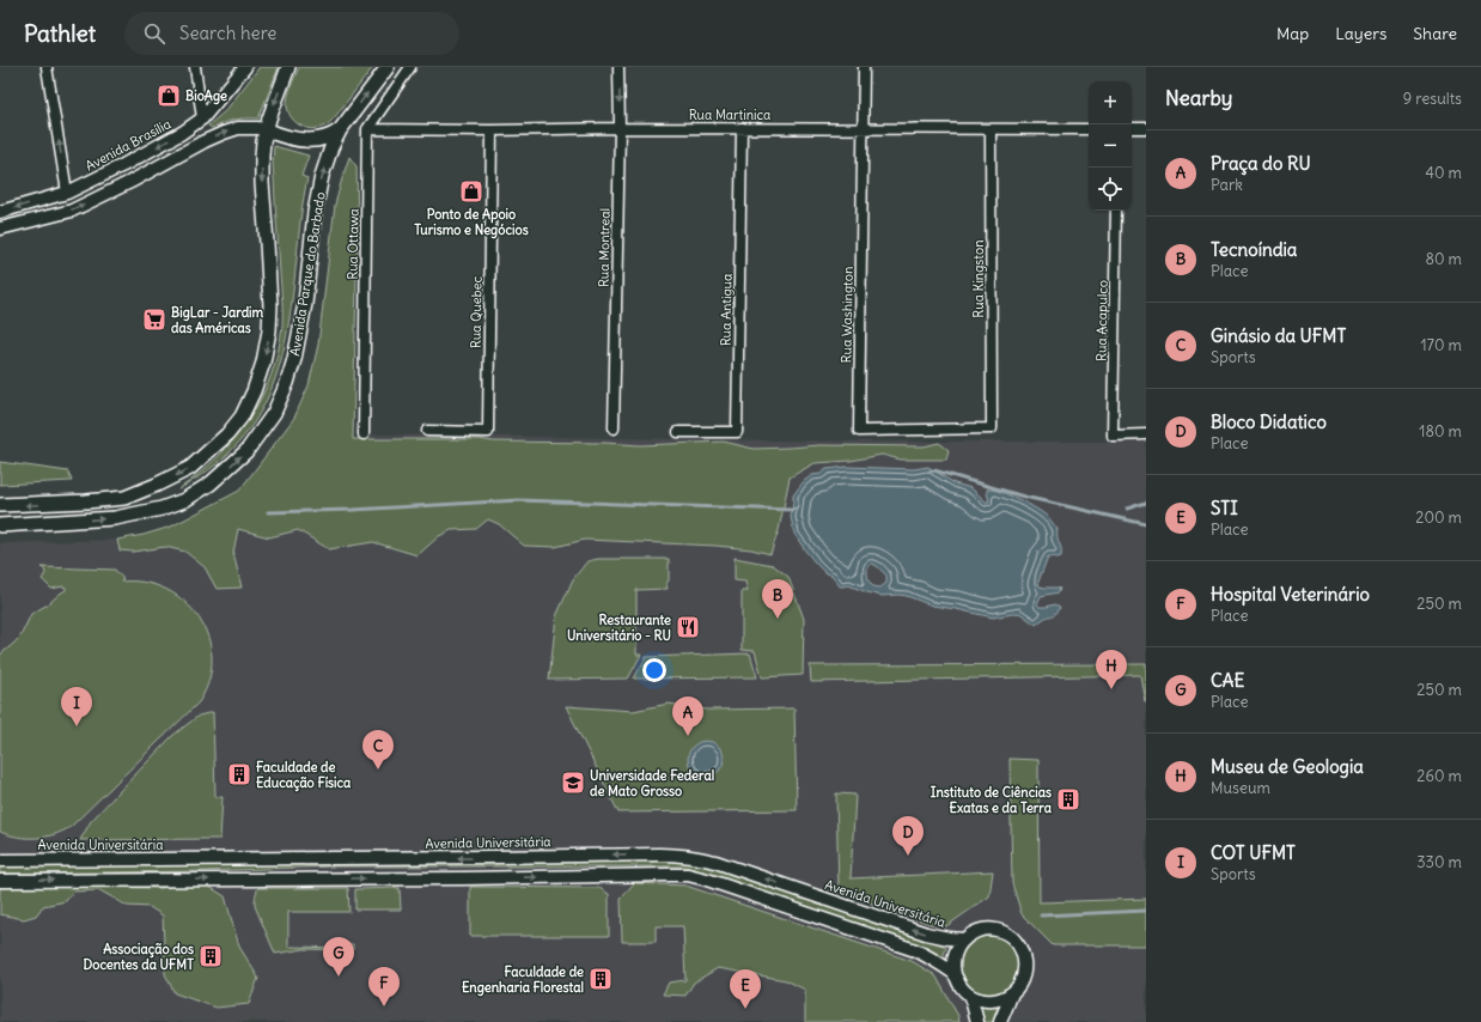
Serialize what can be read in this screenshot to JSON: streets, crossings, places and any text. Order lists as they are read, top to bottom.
{
  "streets": {
    "main road": ["Avenida Parque do Barbado"],
    "street": [
      "Rua Martinica",
      "Avenida Brasília",
      "Rua Ottawa",
      "Rua Montreal",
      "Rua Kingston",
      "Rua Antigua",
      "Rua Quebec",
      "Rua Washington",
      "Rua Acapulco",
      "Avenida Universitária"
    ]
  },
  "crossings": [
    ["Rua Martinica", "Rua Ottawa"],
    ["Rua Martinica", "Rua Montreal"],
    ["Rua Martinica", "Rua Kingston"],
    ["Rua Martinica", "Rua Antigua"],
    ["Rua Martinica", "Rua Quebec"],
    ["Rua Martinica", "Rua Washington"],
    ["Rua Kingston", "Rua Washington"]
  ],
  "one_way": ["Avenida Parque do Barbado"],
  "places": {
    "shop": ["BioAge", "Ponto de Apoio Turismo e Negócios"],
    "supermarket": ["BigLar - Jardim das Américas"],
    "restaurant": ["Restaurante Universitário - RU"],
    "building": [
      "Faculdade de Educação Física",
      "Instituto de Ciências Exatas e da Terra",
      "Associação dos Docentes da UFMT",
      "Faculdade de Engenharia Florestal"
    ],
    "school or university": ["Universidade Federal de Mato Grosso"]
  },
  "page": {
    "header": "Pathlet",
    "search": "Search here",
    "nav": ["Map", "Layers", "Share"],
    "heading": ["Nearby", "9 results"],
    "map_buttons": ["+", "−"],
    "list": [
      {
        "mark": "A",
        "name": "Praça do RU",
        "note": "Park",
        "value": "40 m"
      },
      {
        "mark": "B",
        "name": "Tecnoíndia",
        "note": "Place",
        "value": "80 m"
      },
      {
        "mark": "C",
        "name": "Ginásio da UFMT",
        "note": "Sports",
        "value": "170 m"
      },
      {
        "mark": "D",
        "name": "Bloco Didatico",
        "note": "Place",
        "value": "180 m"
      },
      {
        "mark": "E",
        "name": "STI",
        "note": "Place",
        "value": "200 m"
      },
      {
        "mark": "F",
        "name": "Hospital Veterinário",
        "note": "Place",
        "value": "250 m"
      },
      {
        "mark": "G",
        "name": "CAE",
        "note": "Place",
        "value": "250 m"
      },
      {
        "mark": "H",
        "name": "Museu de Geologia",
        "note": "Museum",
        "value": "260 m"
      },
      {
        "mark": "I",
        "name": "COT UFMT",
        "note": "Sports",
        "value": "330 m"
      }
    ],
    "pins": [
      "B",
      "H",
      "I",
      "A",
      "C",
      "D",
      "G",
      "F",
      "E"
    ]
  }
}
